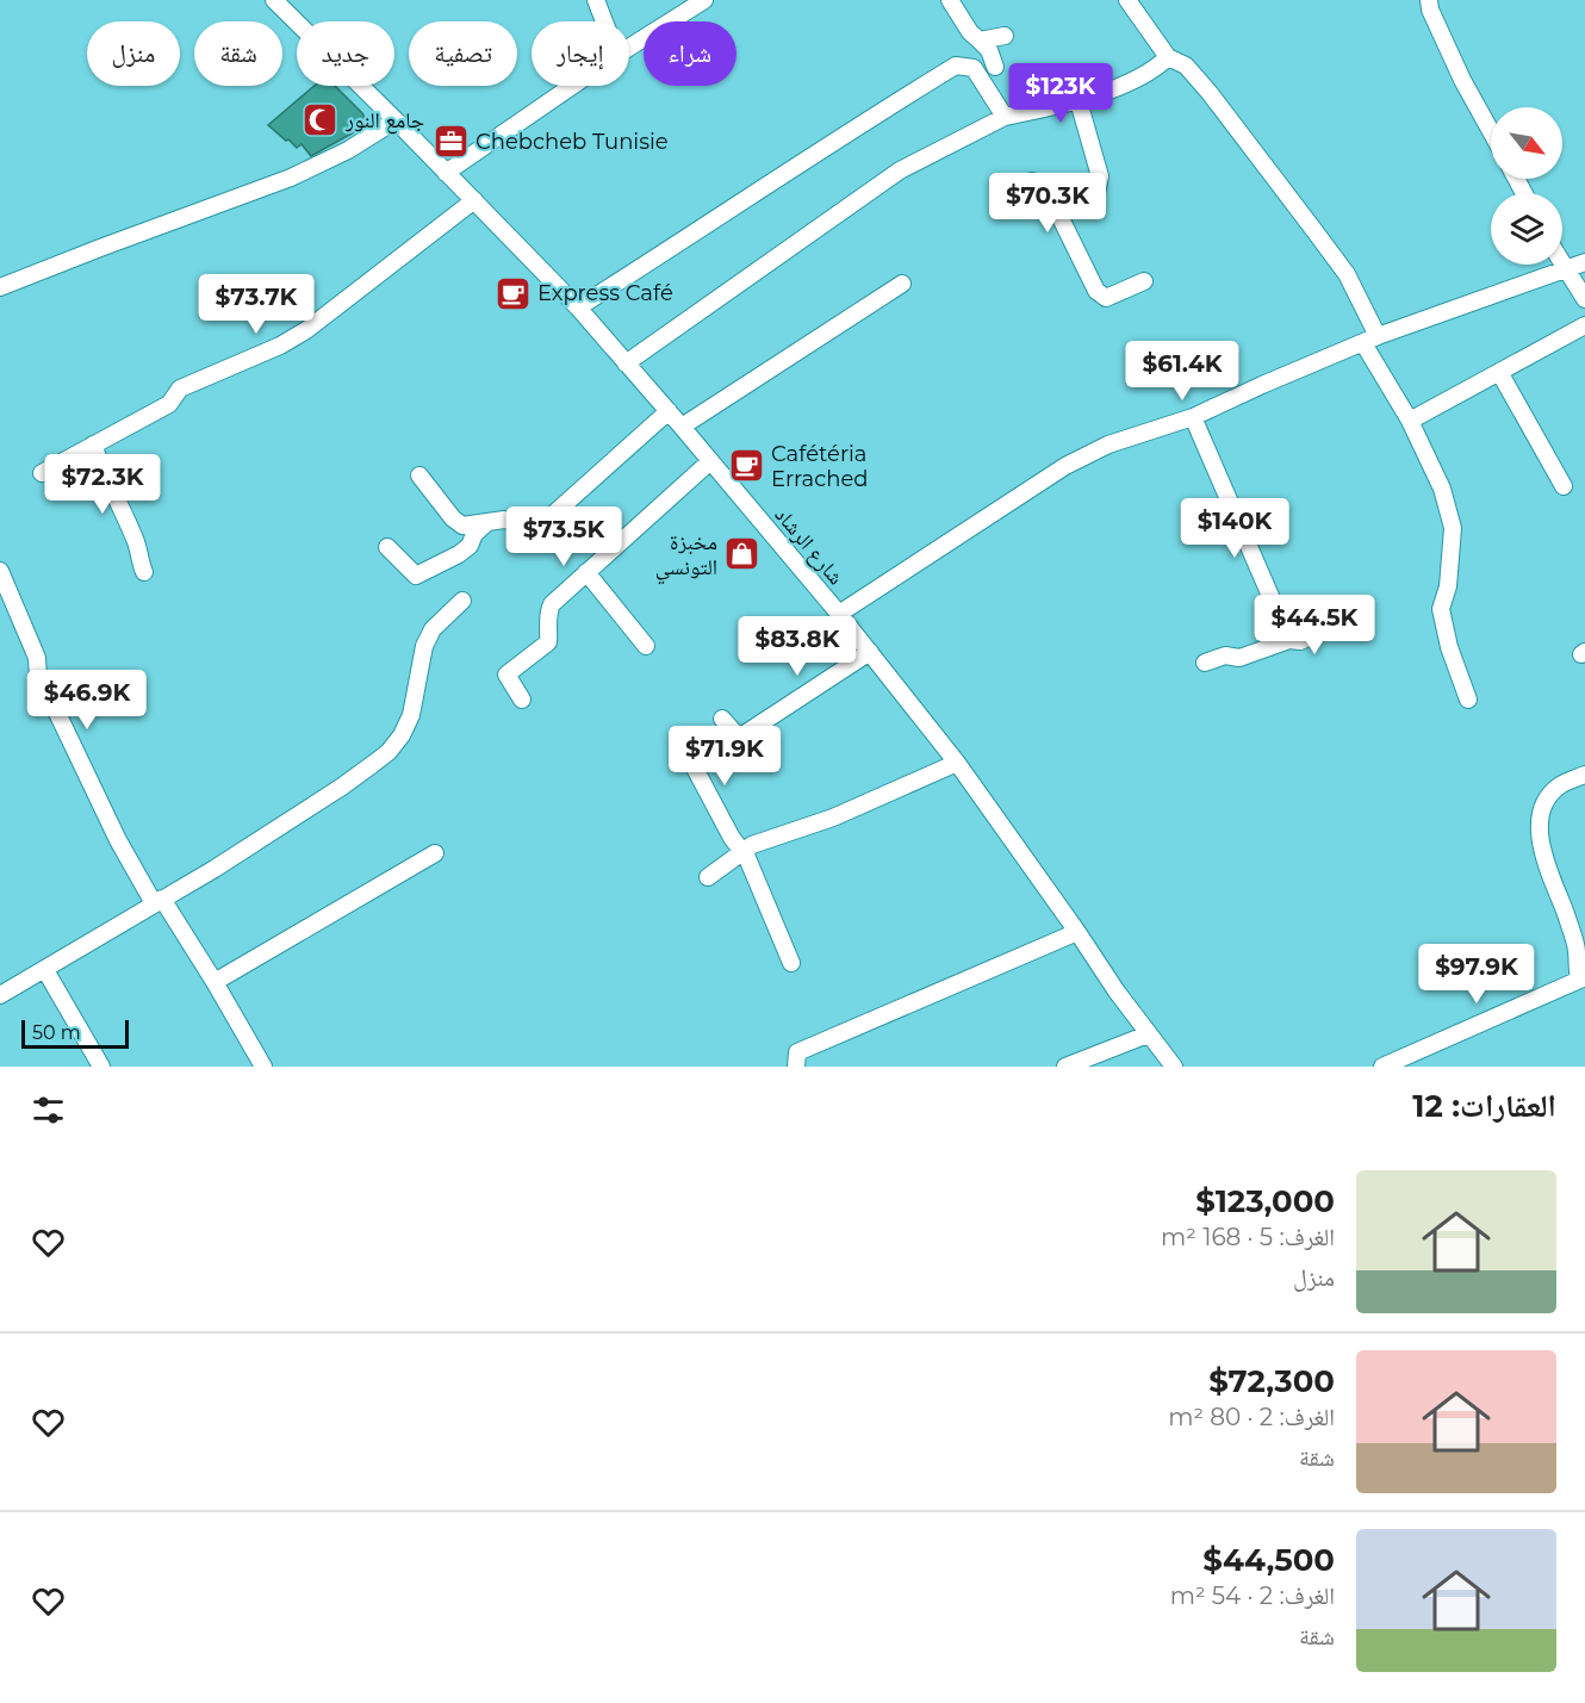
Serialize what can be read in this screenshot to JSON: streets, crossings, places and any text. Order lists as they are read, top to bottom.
{
  "streets": {
    "street": ["شارع الرشاد"]
  },
  "places": {
    "mosque": ["جامع النور"],
    "office": ["Chebcheb Tunisie"],
    "cafe": ["Express Café", "Cafétéria Errached"],
    "shop": ["مخبزة التونسي"]
  },
  "scale_bar": "50 m",
  "north": "bottom right",
  "page": {
    "chip": [
      "شراء",
      "إيجار",
      "تصفية",
      "جديد",
      "شقة",
      "منزل"
    ],
    "price": [
      "$123K",
      "$70.3K",
      "$73.7K",
      "$61.4K",
      "$72.3K",
      "$140K",
      "$73.5K",
      "$44.5K",
      "$83.8K",
      "$46.9K",
      "$71.9K",
      "$97.9K"
    ],
    "scale": "50 m",
    "heading": "العقارات: 12",
    "list": [
      {
        "name": "$123,000",
        "note": "الغرف: 5 · 168 m² · منزل"
      },
      {
        "name": "$72,300",
        "note": "الغرف: 2 · 80 m² · شقة"
      },
      {
        "name": "$44,500",
        "note": "الغرف: 2 · 54 m² · شقة"
      }
    ]
  }
}
